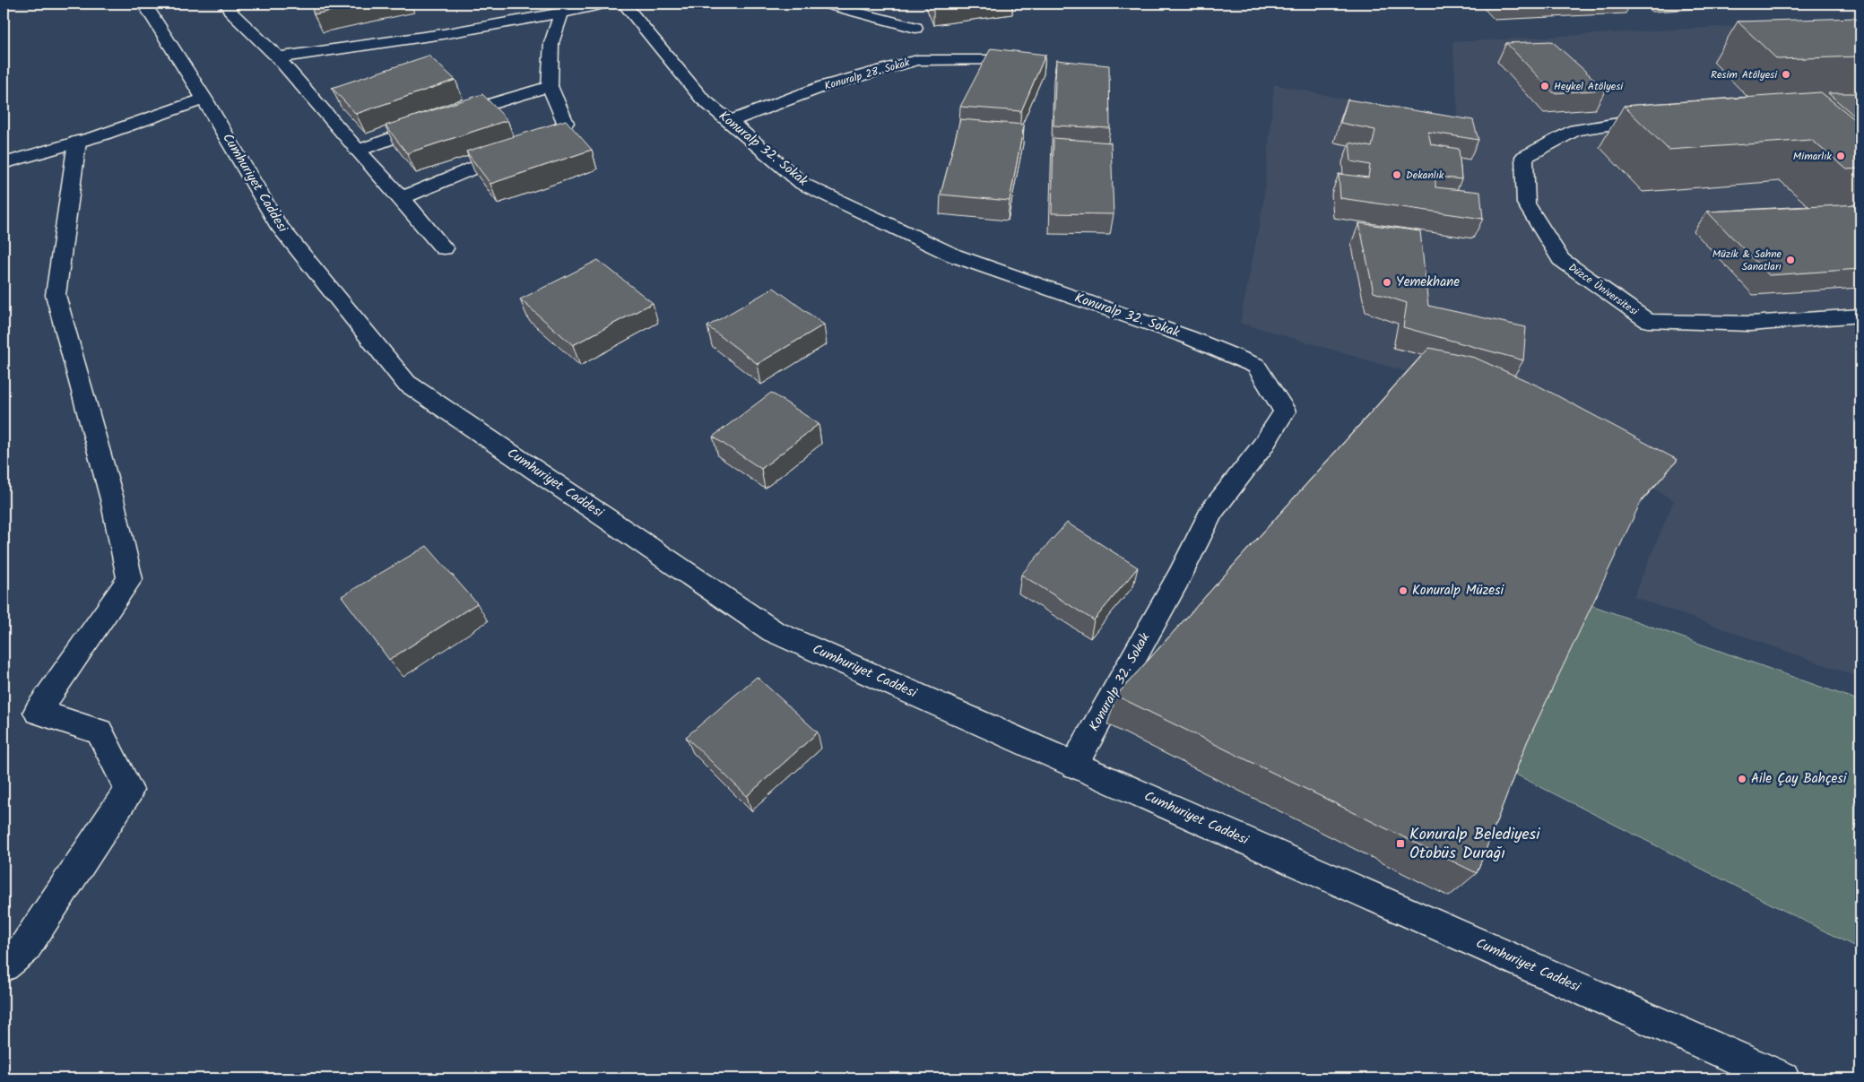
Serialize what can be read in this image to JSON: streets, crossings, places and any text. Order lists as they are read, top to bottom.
{
  "streets": {
    "street": [
      "Konuralp 28. Sokak",
      "Konuralp 32. Sokak",
      "Cumhuriyet Caddesi",
      "Düzce Üniversitesi"
    ]
  },
  "crossings": [
    ["Konuralp 28. Sokak", "Konuralp 32. Sokak"],
    ["Konuralp 32. Sokak", "Cumhuriyet Caddesi"]
  ],
  "places": {
    "other": [
      "Resim Atölyesi",
      "Heykel Atölyesi",
      "Mimarlık",
      "Dekanlık",
      "Müzik & Sahne Sanatları",
      "Yemekhane",
      "Konuralp Müzesi",
      "Aile Çay Bahçesi"
    ],
    "transit": ["Konuralp Belediyesi Otobüs Durağı"]
  }
}
